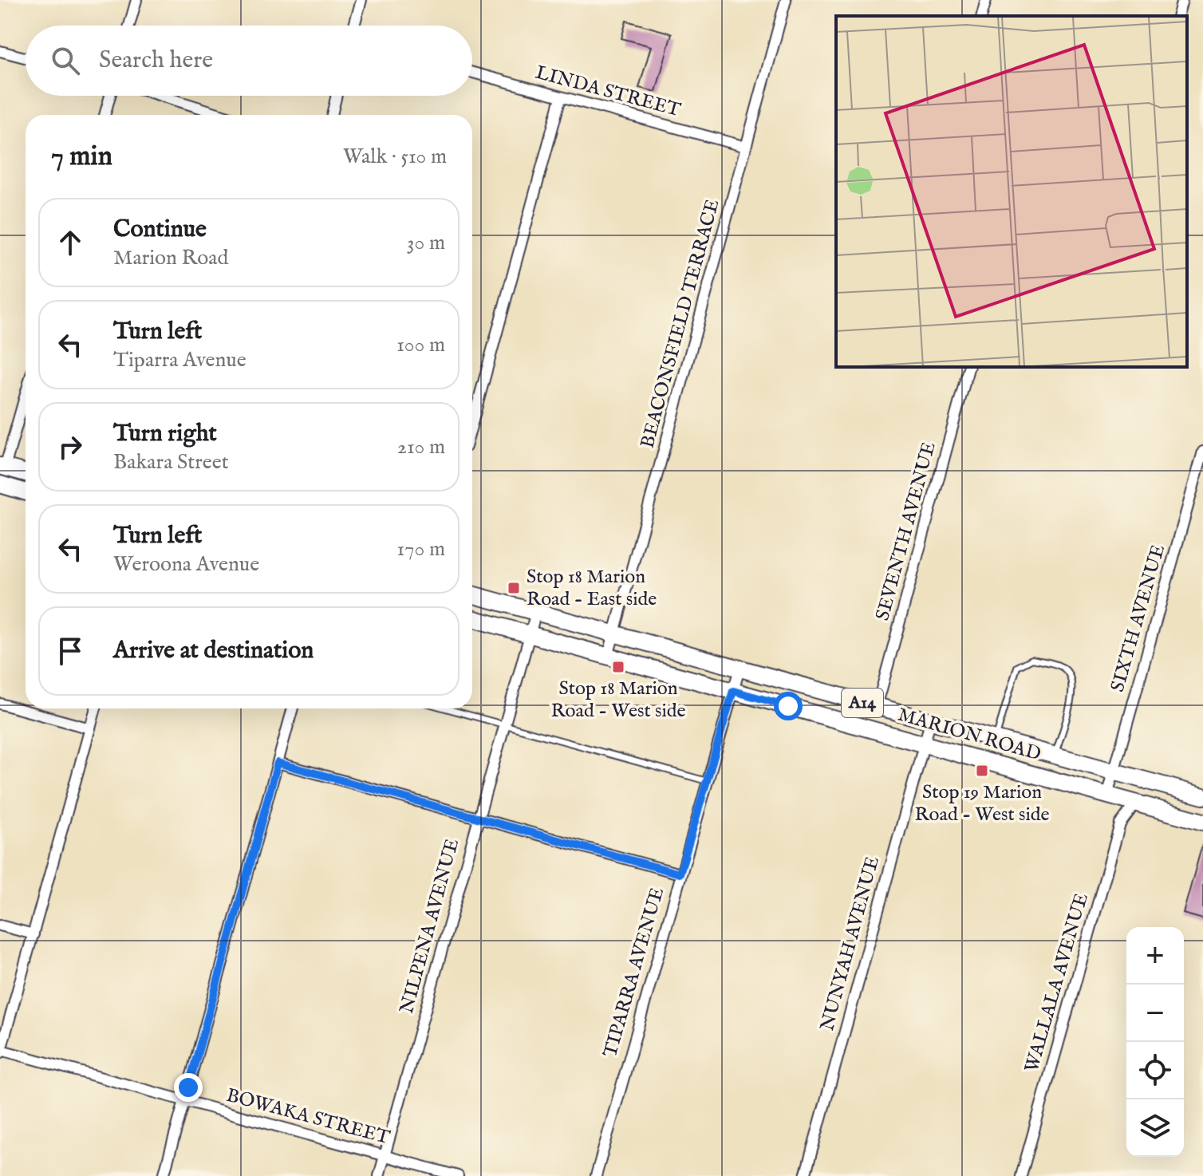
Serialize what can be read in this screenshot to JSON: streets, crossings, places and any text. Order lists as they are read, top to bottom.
{
  "streets": {
    "main road": ["A14", "MARION ROAD"],
    "street": [
      "LINDA STREET",
      "BEACONSFIELD TERRACE",
      "SEVENTH AVENUE",
      "SIXTH AVENUE",
      "NILPENA AVENUE",
      "NUNYAH AVENUE",
      "TIPARRA AVENUE",
      "WALLALA AVENUE",
      "BOWAKA STREET"
    ]
  },
  "crossings": [
    ["LINDA STREET", "BEACONSFIELD TERRACE"],
    ["BEACONSFIELD TERRACE", "MARION ROAD"],
    ["SEVENTH AVENUE", "MARION ROAD"],
    ["SIXTH AVENUE", "MARION ROAD"],
    ["MARION ROAD", "NILPENA AVENUE"],
    ["MARION ROAD", "NUNYAH AVENUE"],
    ["MARION ROAD", "TIPARRA AVENUE"],
    ["MARION ROAD", "WALLALA AVENUE"],
    ["NILPENA AVENUE", "BOWAKA STREET"]
  ],
  "places": {
    "transit": ["Stop 18 Marion Road - East side", "Stop 18 Marion Road - West side", "Stop 19 Marion Road - West side"]
  },
  "page": {
    "search": "Search here",
    "heading": ["7 min", "Walk · 510 m"],
    "list": [
      ["Continue", "Marion Road", "30 m"],
      ["Turn left", "Tiparra Avenue", "100 m"],
      ["Turn right", "Bakara Street", "210 m"],
      ["Turn left", "Weroona Avenue", "170 m"],
      "Arrive at destination"
    ],
    "map_buttons": ["+", "−"]
  }
}
